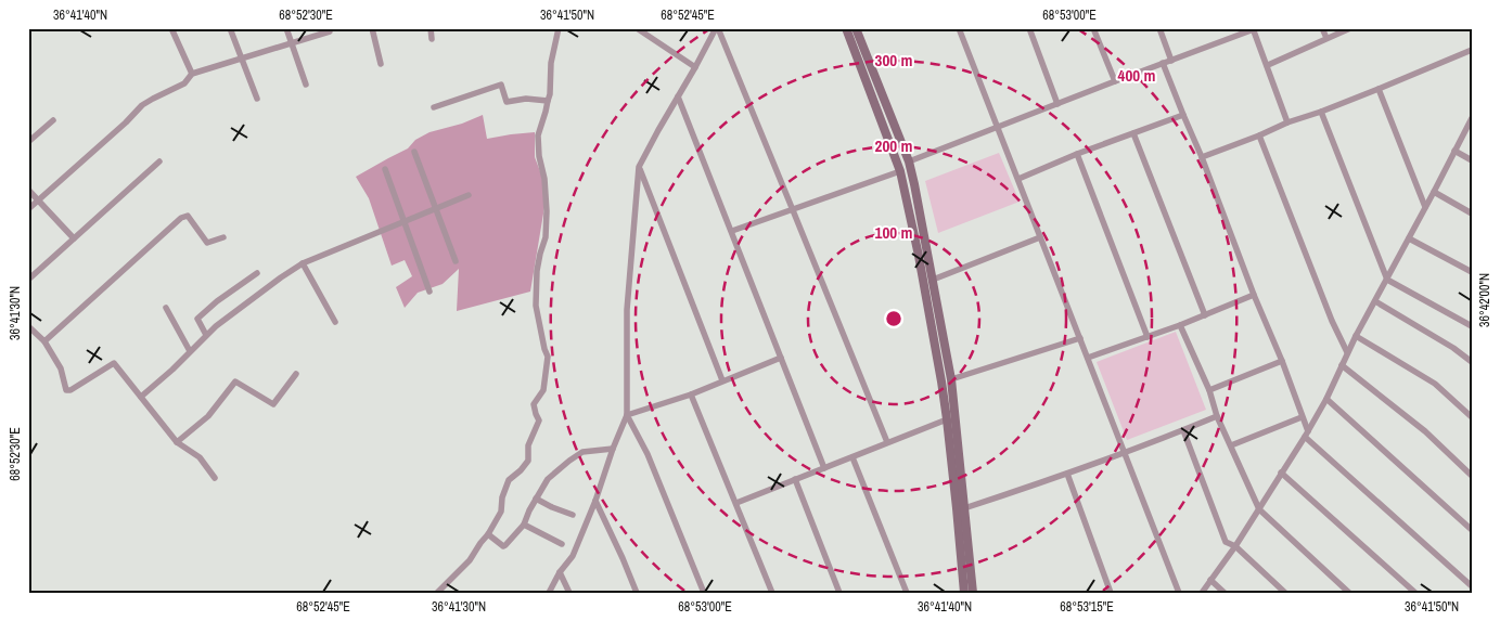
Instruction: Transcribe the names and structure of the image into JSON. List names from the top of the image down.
{
  "coordinates": [
    "36°41'40\"N",
    "68°52'30\"E",
    "36°41'50\"N",
    "68°52'45\"E",
    "68°53'00\"E",
    "36°42'00\"N",
    "36°41'30\"N",
    "68°53'15\"E"
  ],
  "rings": [
    "300 m",
    "400 m",
    "200 m",
    "100 m"
  ]
}
